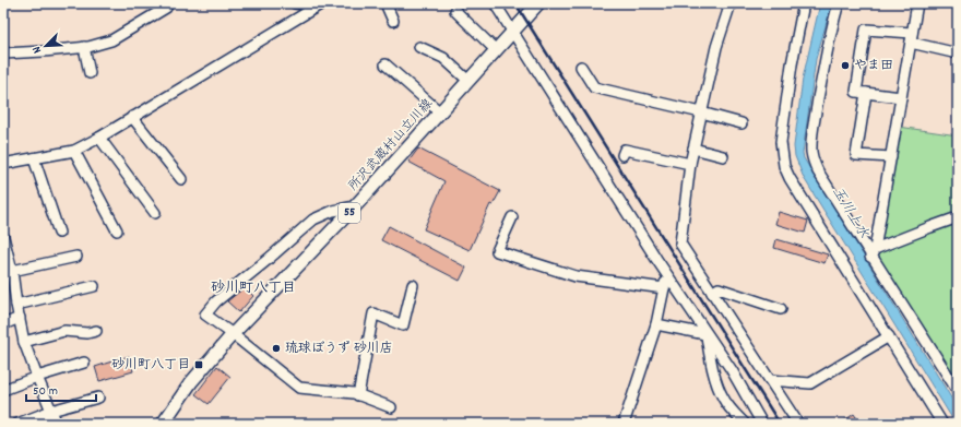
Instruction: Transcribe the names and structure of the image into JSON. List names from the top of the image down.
{
  "streets": {
    "main road": ["所沢武蔵村山立川線", "55"]
  },
  "districts": ["砂川町八丁目"],
  "water": ["玉川上水"],
  "places": {
    "other": ["やま田", "琉球ぼうず 砂川店"],
    "transit": ["砂川町八丁目"]
  },
  "scale_bar": "50 m",
  "north": "bottom left"
}
